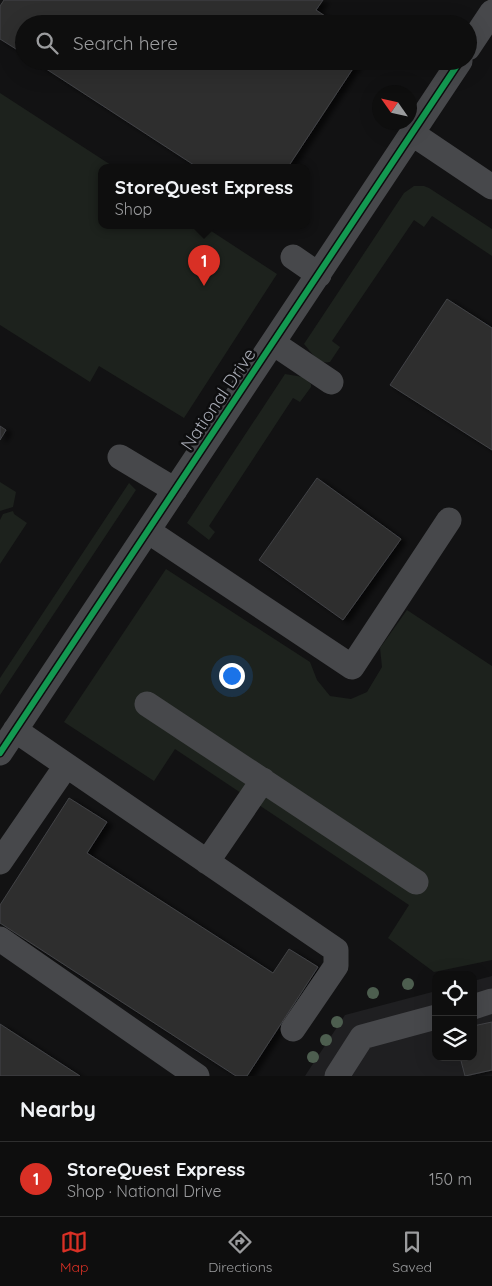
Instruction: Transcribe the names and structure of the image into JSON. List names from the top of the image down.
{
  "streets": {
    "street": ["National Drive"]
  },
  "north": "top left",
  "page": {
    "search": "Search here",
    "popup": ["StoreQuest Express", "Shop"],
    "pins": "1",
    "heading": "Nearby",
    "list": [
      {
        "mark": "1",
        "name": "StoreQuest Express",
        "note": "Shop · National Drive",
        "value": "150 m"
      }
    ],
    "nav": ["Map", "Directions", "Saved"]
  }
}
